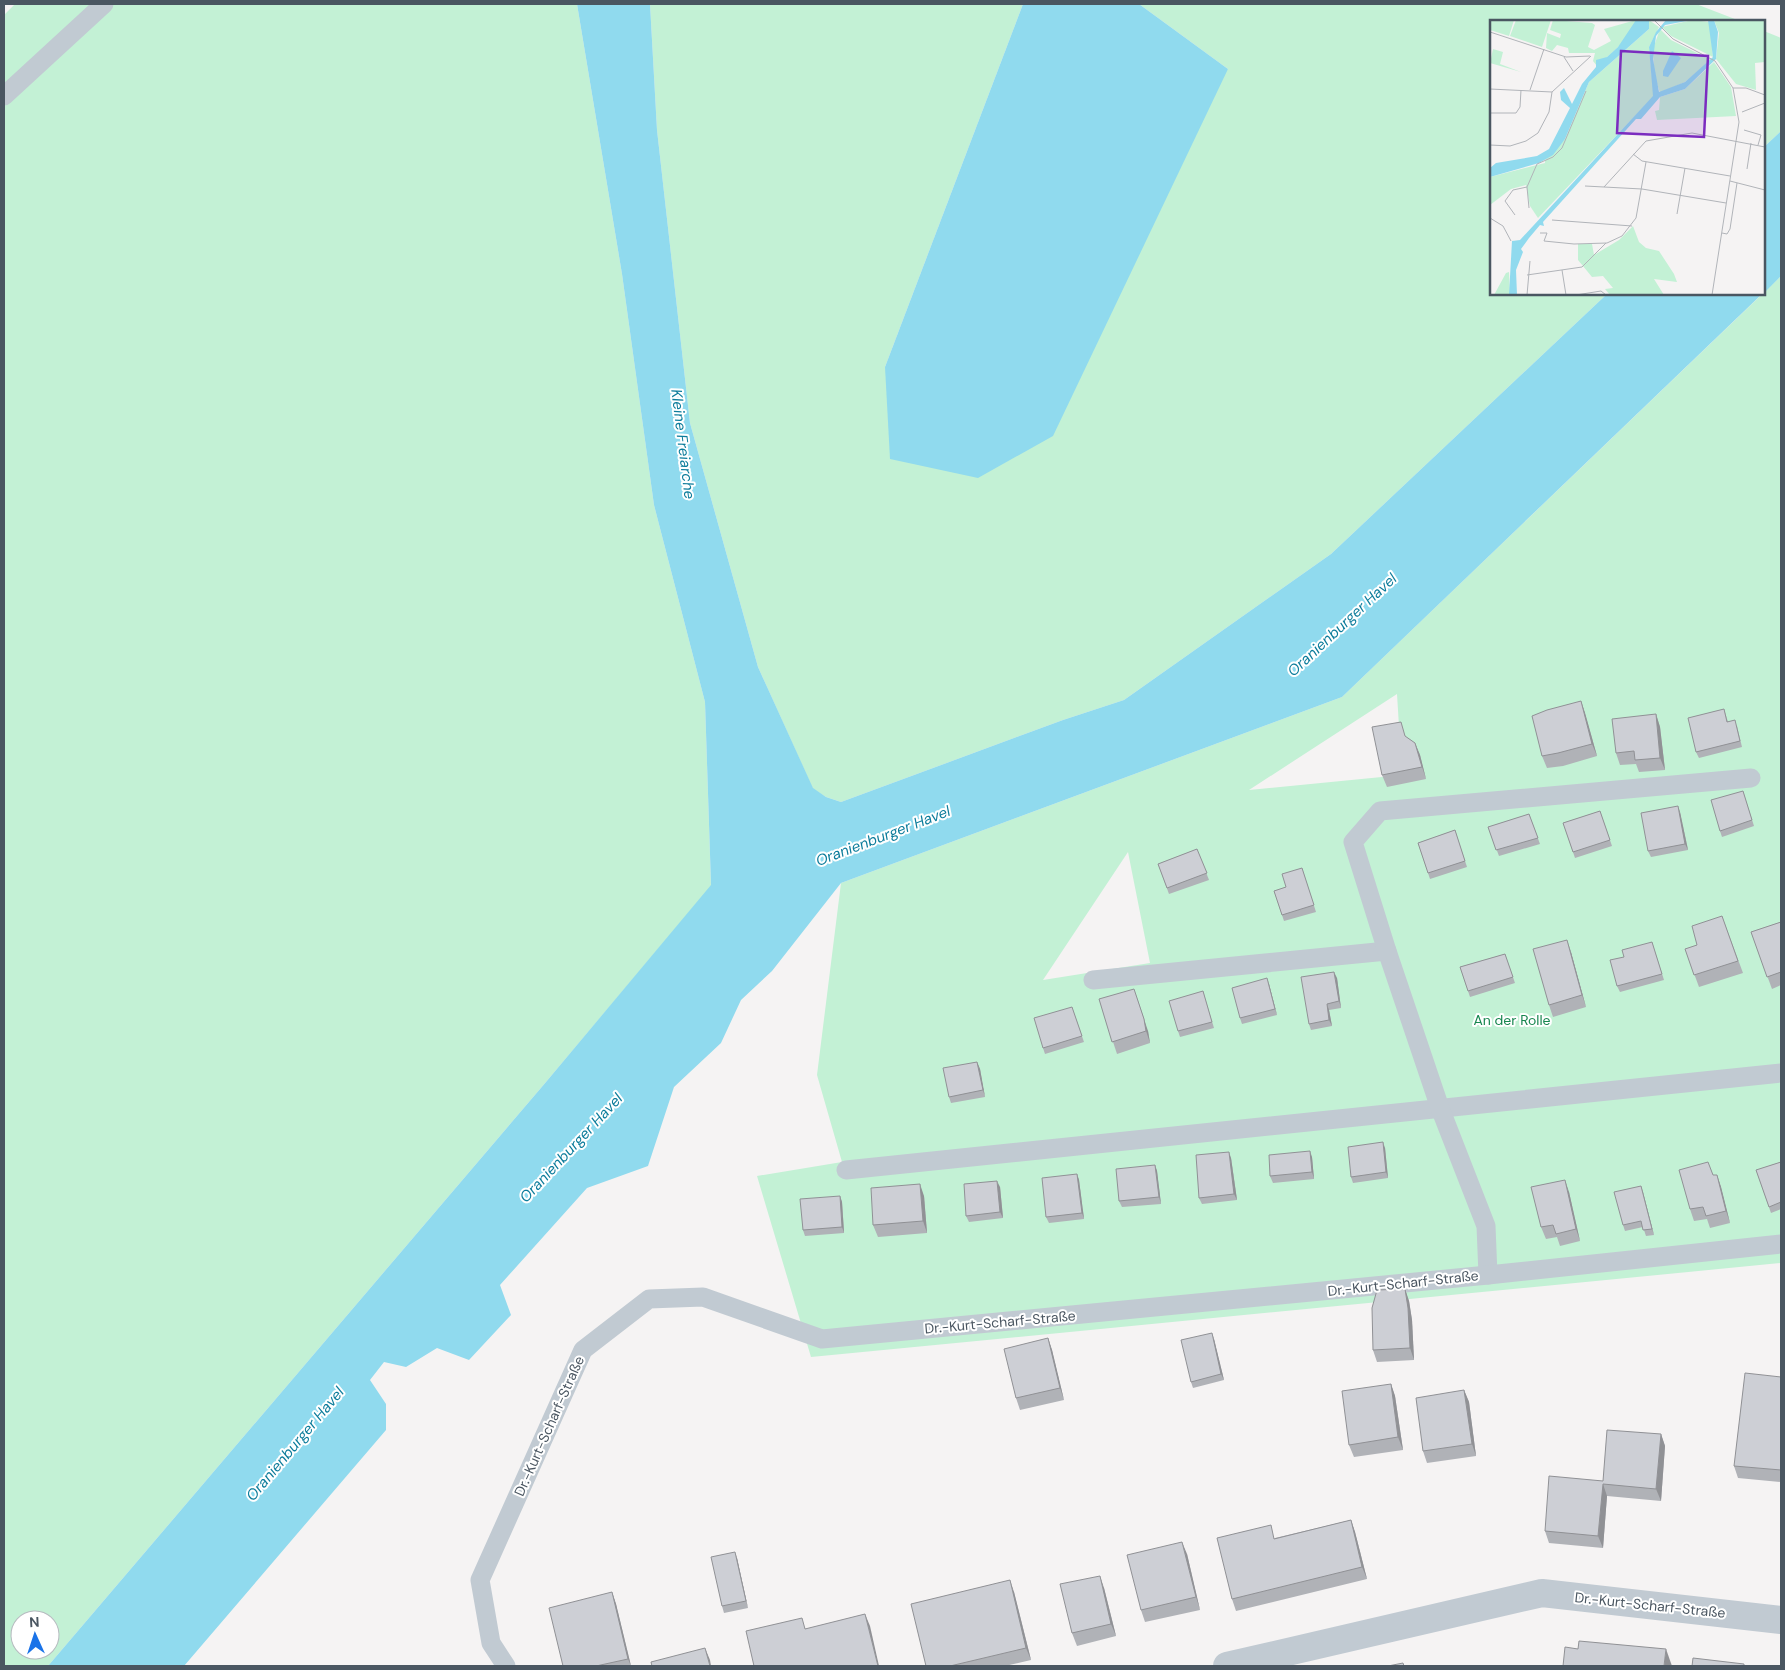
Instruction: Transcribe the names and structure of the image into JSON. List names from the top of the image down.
{
  "streets": {
    "street": ["Dr.-Kurt-Scharf-Straße"]
  },
  "water": ["Kleine Freiarche", "Oranienburger Havel"],
  "parks": ["An der Rolle"],
  "north": "top"
}
